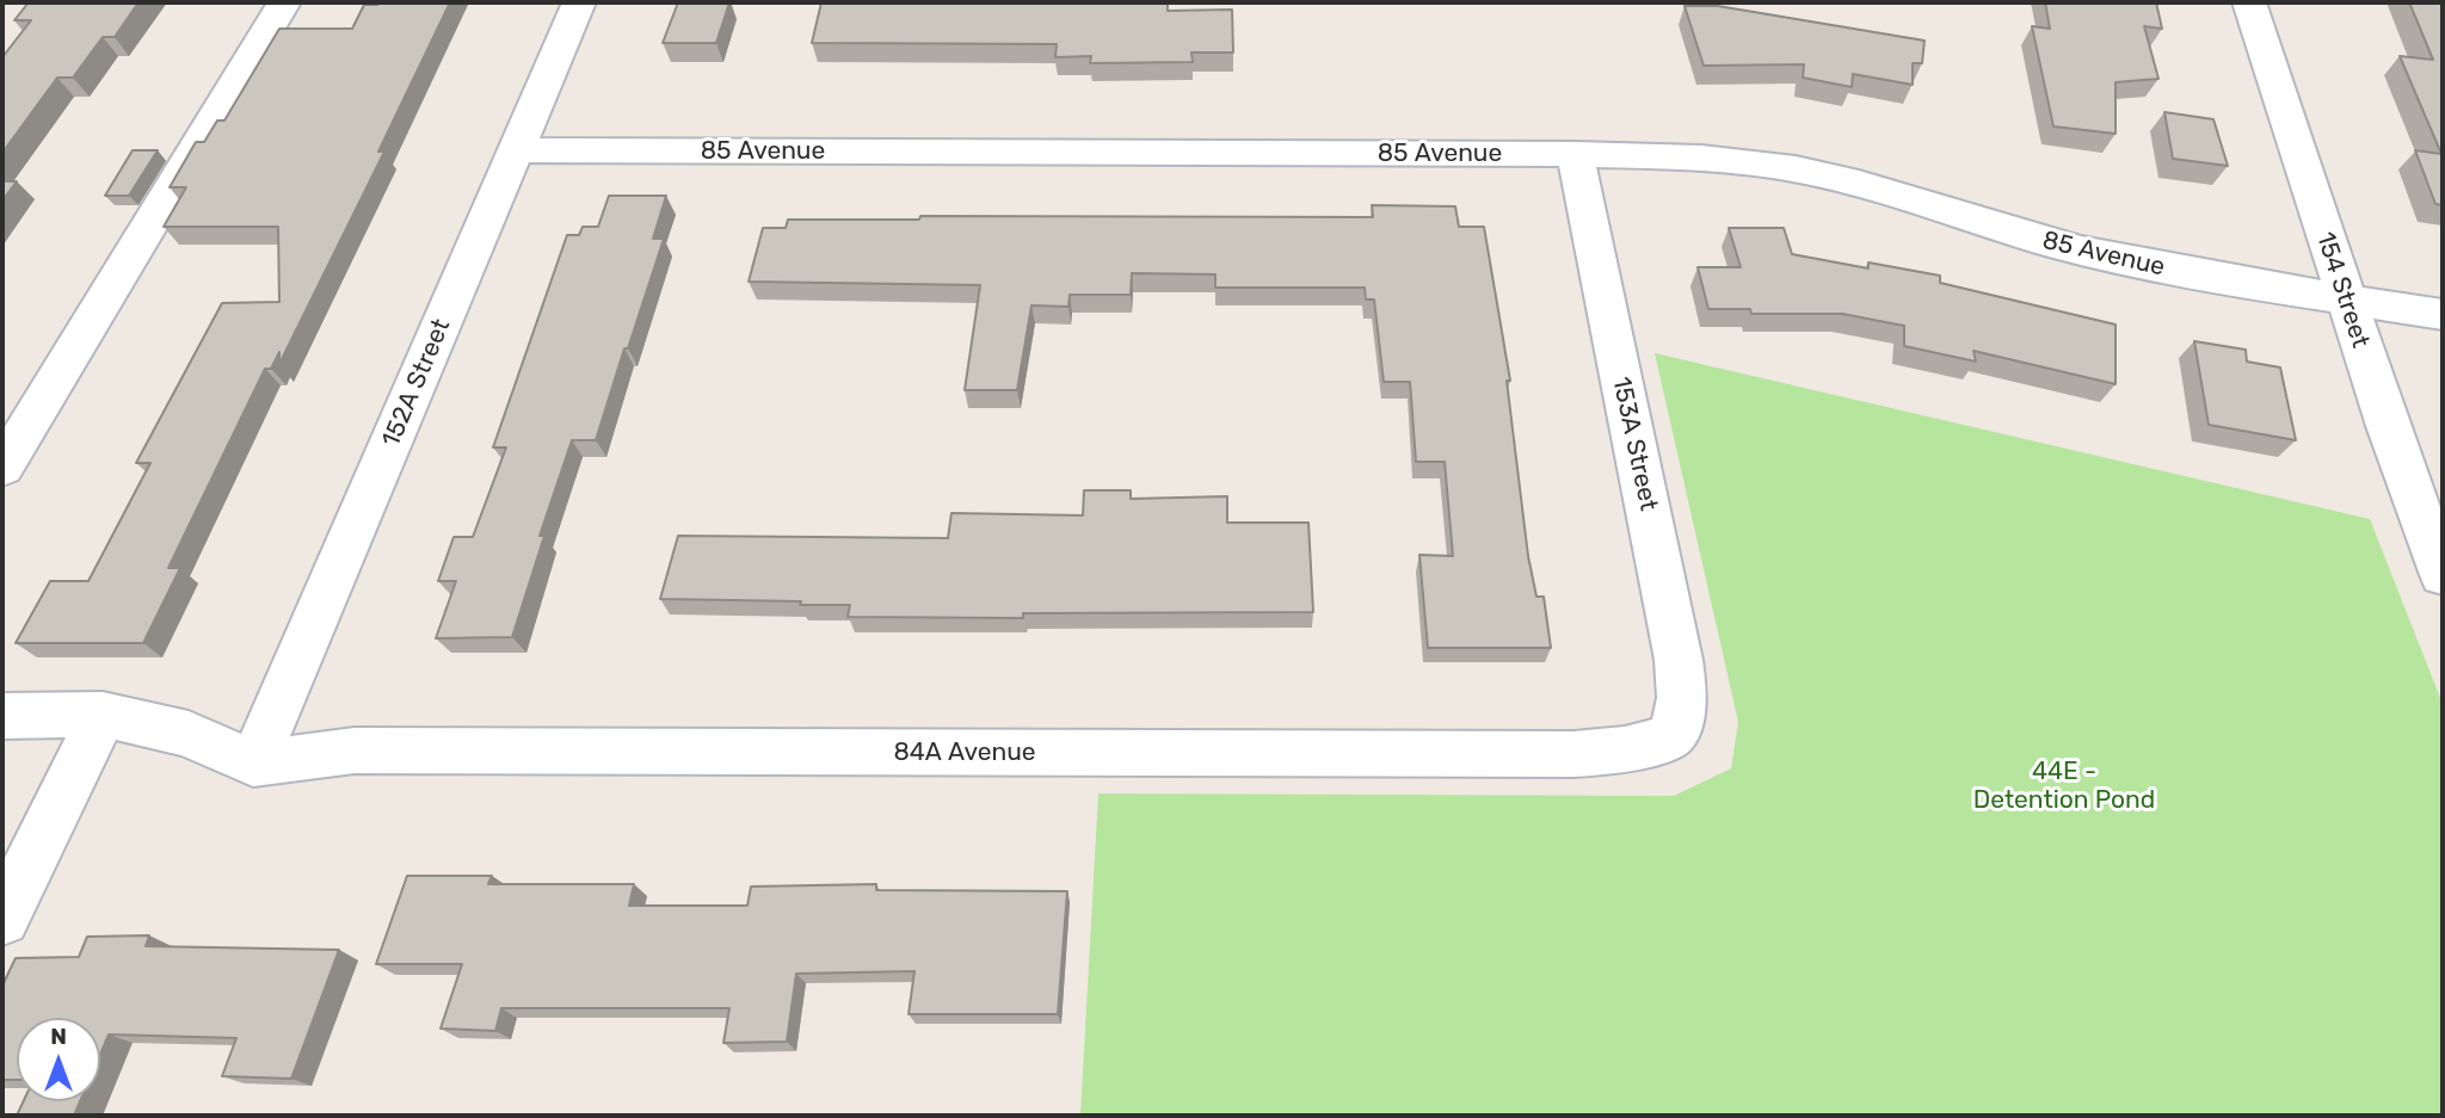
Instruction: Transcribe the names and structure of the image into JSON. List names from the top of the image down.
{
  "streets": {
    "street": [
      "85 Avenue",
      "154 Street",
      "152A Street",
      "153A Street",
      "84A Avenue"
    ]
  },
  "crossings": [
    ["85 Avenue", "154 Street"],
    ["85 Avenue", "152A Street"],
    ["85 Avenue", "153A Street"],
    ["152A Street", "84A Avenue"],
    ["153A Street", "84A Avenue"]
  ],
  "parks": ["44E - Detention Pond"],
  "north": "top"
}
